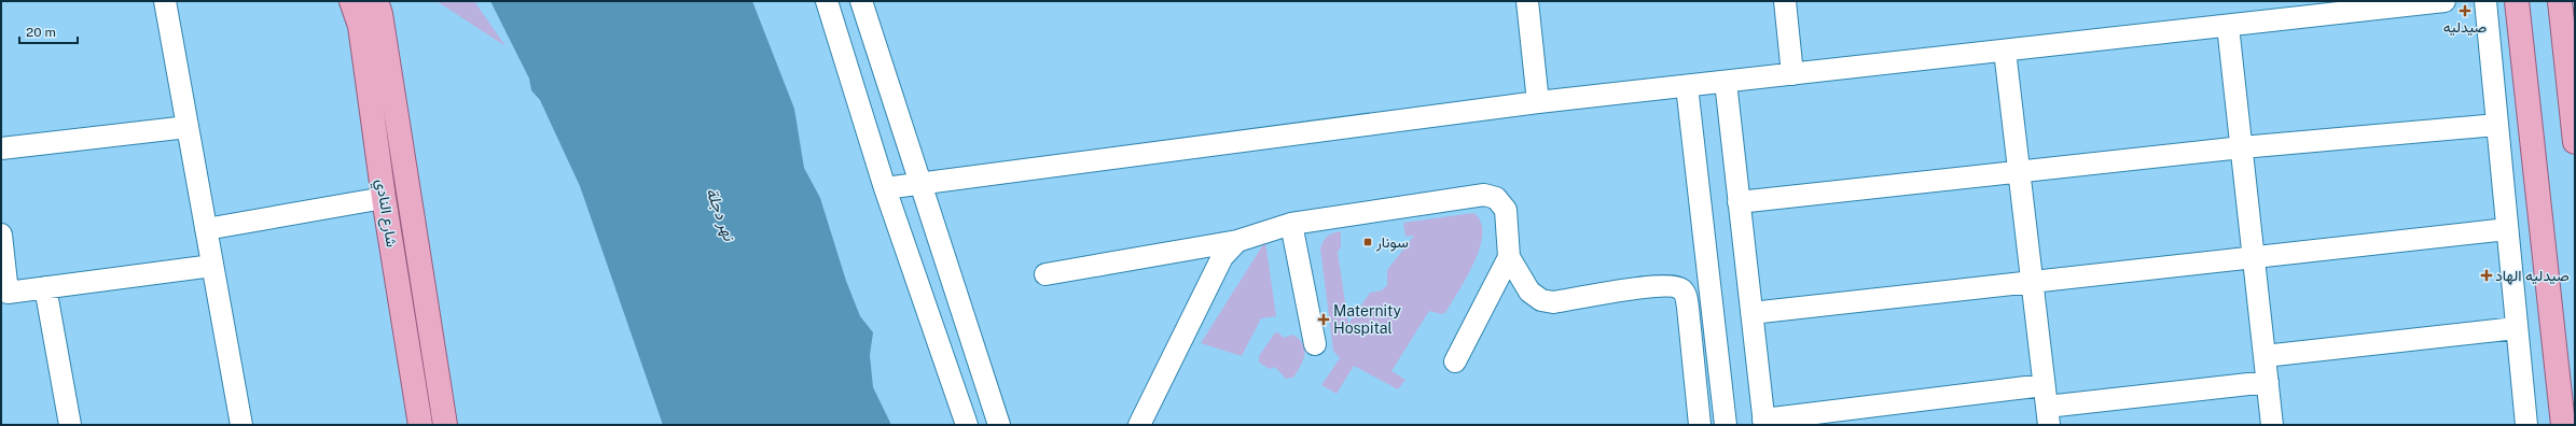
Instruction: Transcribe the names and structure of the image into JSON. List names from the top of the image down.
{
  "streets": {
    "main road": ["شارع النادي"]
  },
  "water": ["نهر دجلة"],
  "places": {
    "health": ["صيدليه", "صيدليه الهاد", "Maternity Hospital"],
    "transit": ["سونار"]
  },
  "scale_bar": "20 m"
}
